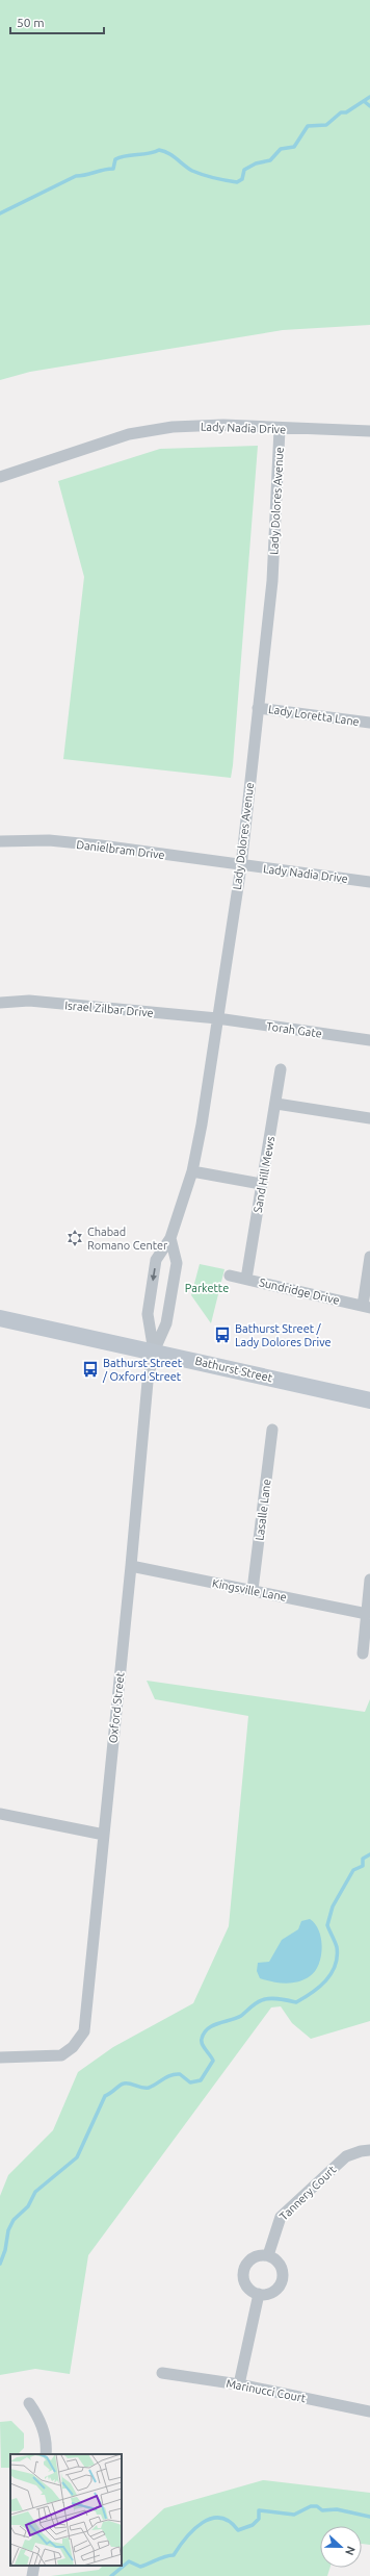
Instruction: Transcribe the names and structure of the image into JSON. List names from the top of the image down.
{
  "streets": {
    "main road": ["Bathurst Street"],
    "street": [
      "Lady Nadia Drive",
      "Lady Dolores Avenue",
      "Lady Loretta Lane",
      "Danielbram Drive",
      "Israel Zilbar Drive",
      "Torah Gate",
      "Sand Hill Mews",
      "Sundridge Drive",
      "Lasalle Lane",
      "Kingsville Lane",
      "Oxford Street",
      "Tannery Court",
      "Marinucci Court"
    ]
  },
  "crossings": [
    ["Lady Nadia Drive", "Lady Dolores Avenue"],
    ["Lady Nadia Drive", "Danielbram Drive"],
    ["Lady Dolores Avenue", "Lady Loretta Lane"],
    ["Lady Dolores Avenue", "Danielbram Drive"],
    ["Lady Dolores Avenue", "Israel Zilbar Drive"],
    ["Lady Dolores Avenue", "Torah Gate"],
    ["Lady Dolores Avenue", "Bathurst Street"],
    ["Lady Dolores Avenue", "Oxford Street"],
    ["Israel Zilbar Drive", "Torah Gate"],
    ["Sand Hill Mews", "Sundridge Drive"],
    ["Bathurst Street", "Oxford Street"],
    ["Lasalle Lane", "Kingsville Lane"],
    ["Kingsville Lane", "Oxford Street"]
  ],
  "parks": ["Parkette"],
  "places": {
    "synagogue": ["Chabad Romano Center"],
    "bus stop": ["Bathurst Street / Lady Dolores Drive", "Bathurst Street / Oxford Street"]
  },
  "scale_bar": "50 m",
  "north": "right"
}
